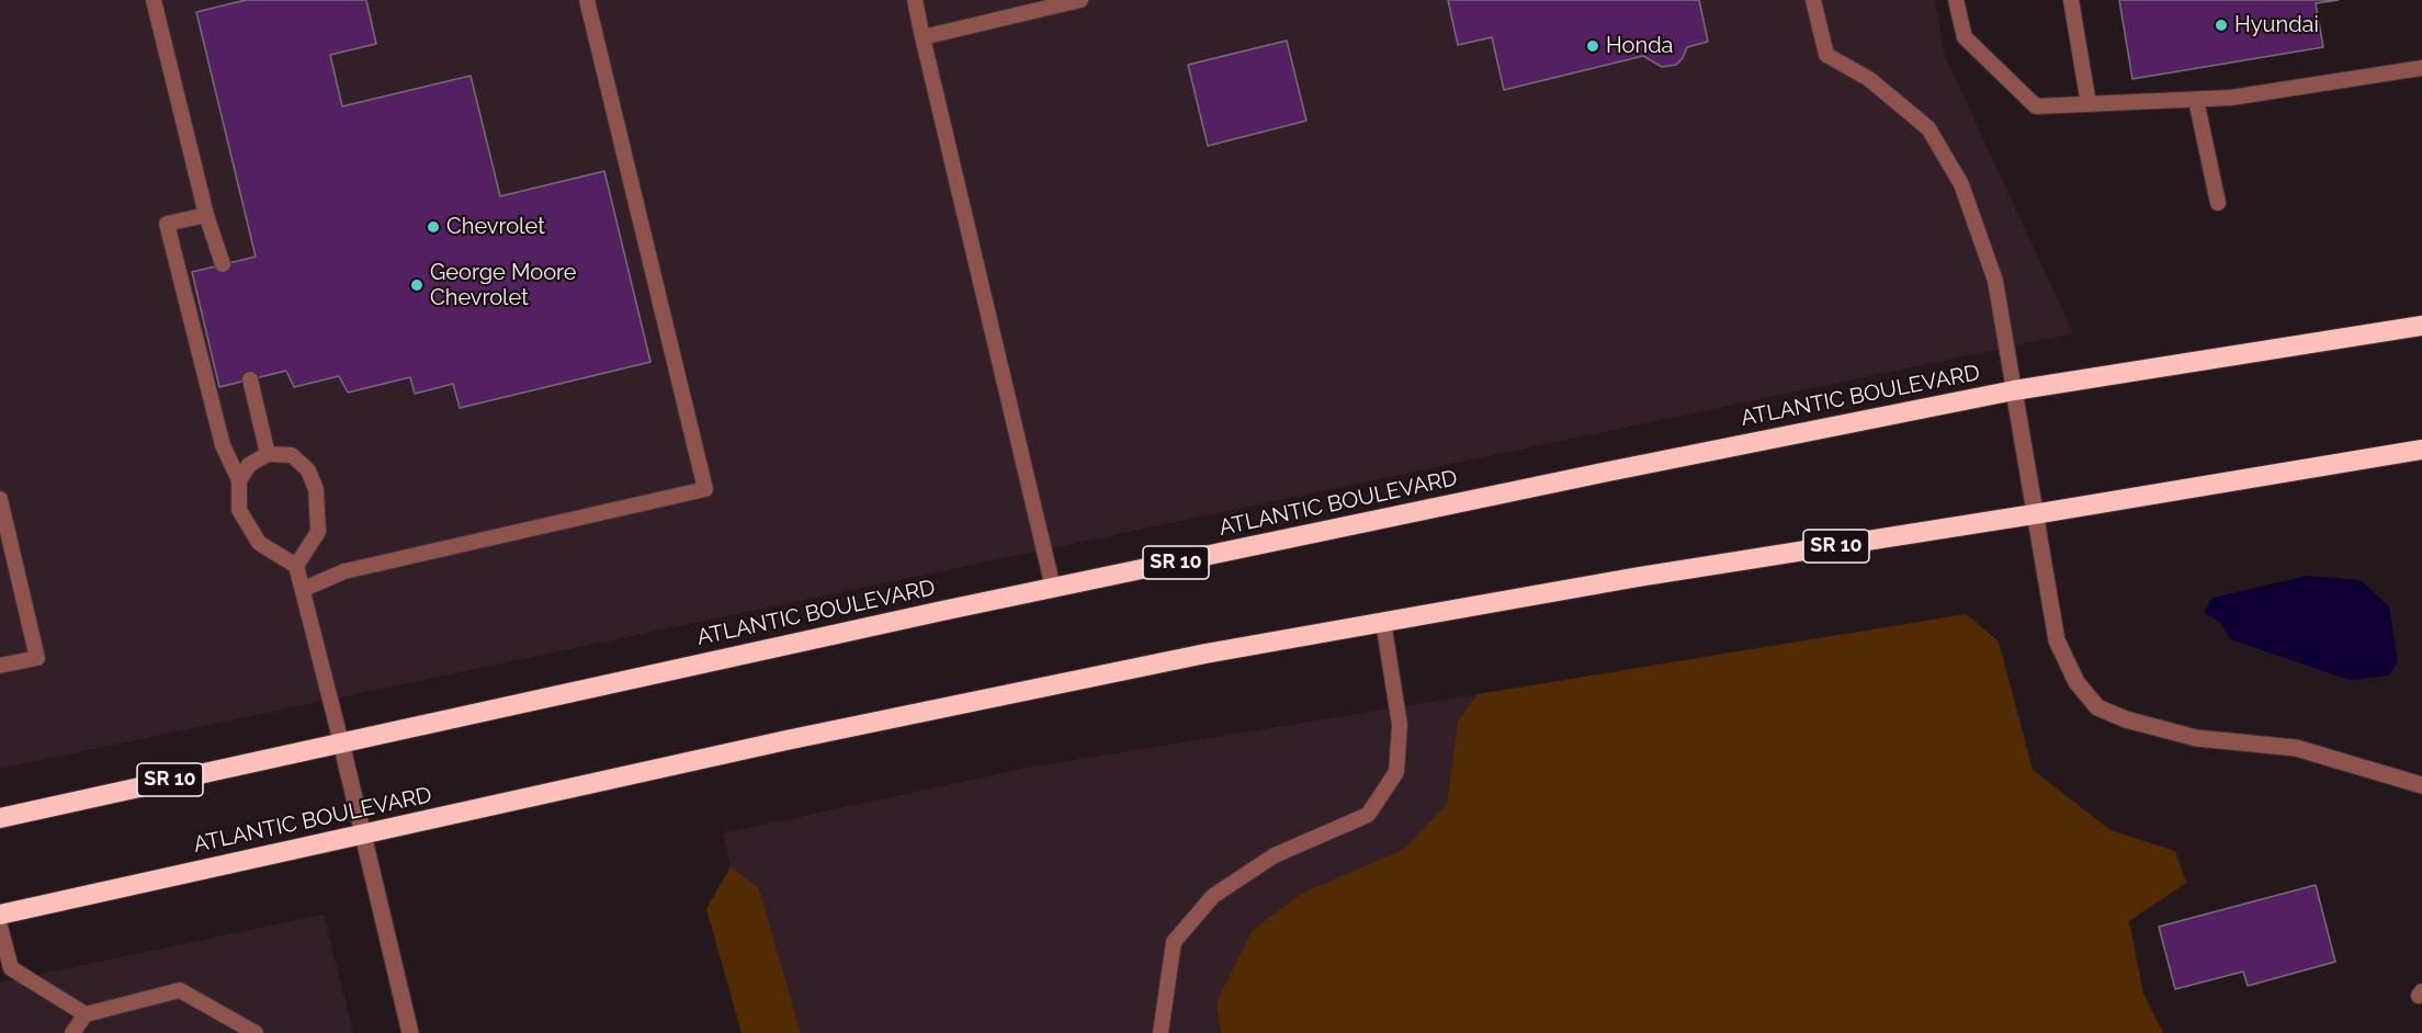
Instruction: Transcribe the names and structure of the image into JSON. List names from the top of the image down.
{
  "streets": {
    "highway": ["ATLANTIC BOULEVARD", "SR 10"]
  },
  "places": [
    "Hyundai",
    "Honda",
    "Chevrolet",
    "George Moore Chevrolet"
  ]
}
